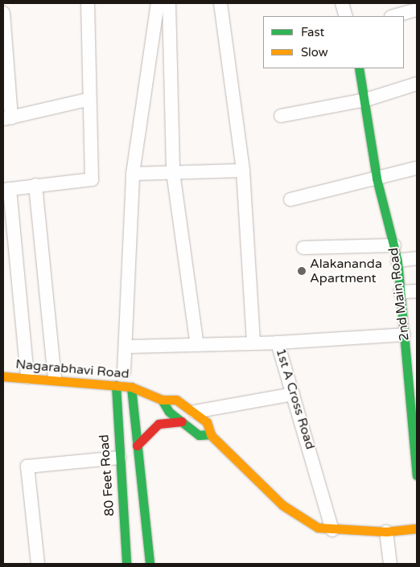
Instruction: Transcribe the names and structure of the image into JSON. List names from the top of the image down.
{
  "streets": {
    "main road": ["2nd Main Road", "Nagarabhavi Road", "80 Feet Road"],
    "street": ["1st A Cross Road"]
  },
  "crossings": [
    ["2nd Main Road", "1st A Cross Road"],
    ["Nagarabhavi Road", "1st A Cross Road"],
    ["Nagarabhavi Road", "80 Feet Road"]
  ],
  "places": ["Alakananda Apartment"],
  "legend": ["Fast", "Slow"]
}
